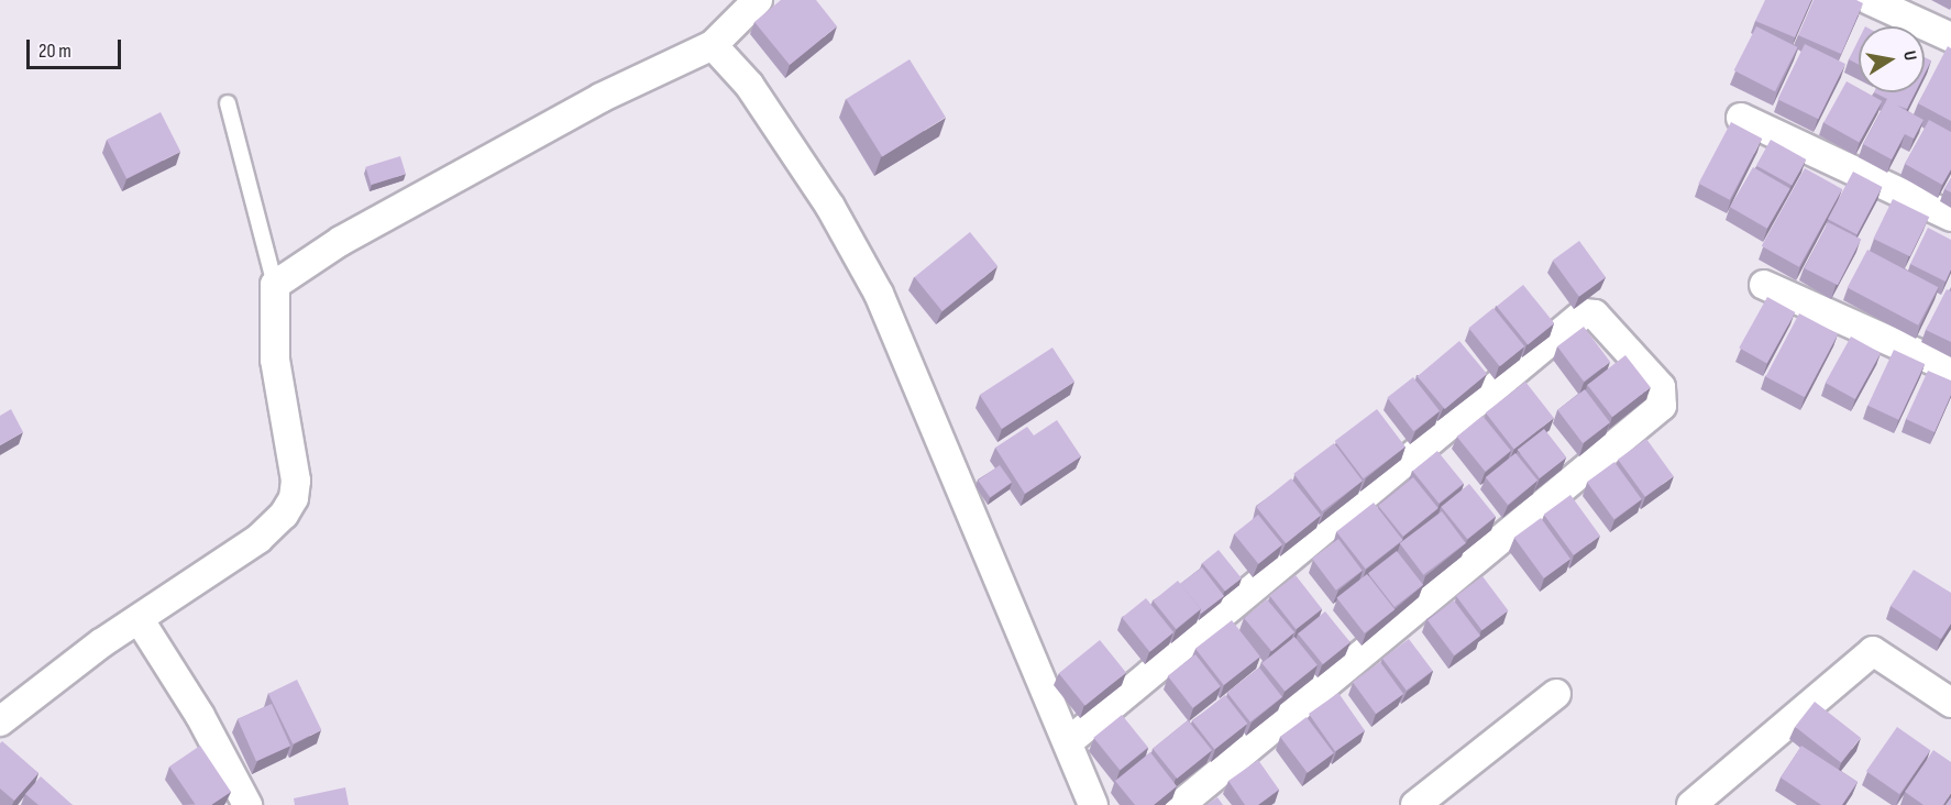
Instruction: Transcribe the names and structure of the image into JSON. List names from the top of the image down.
{
  "scale_bar": "20 m",
  "north": "right"
}
